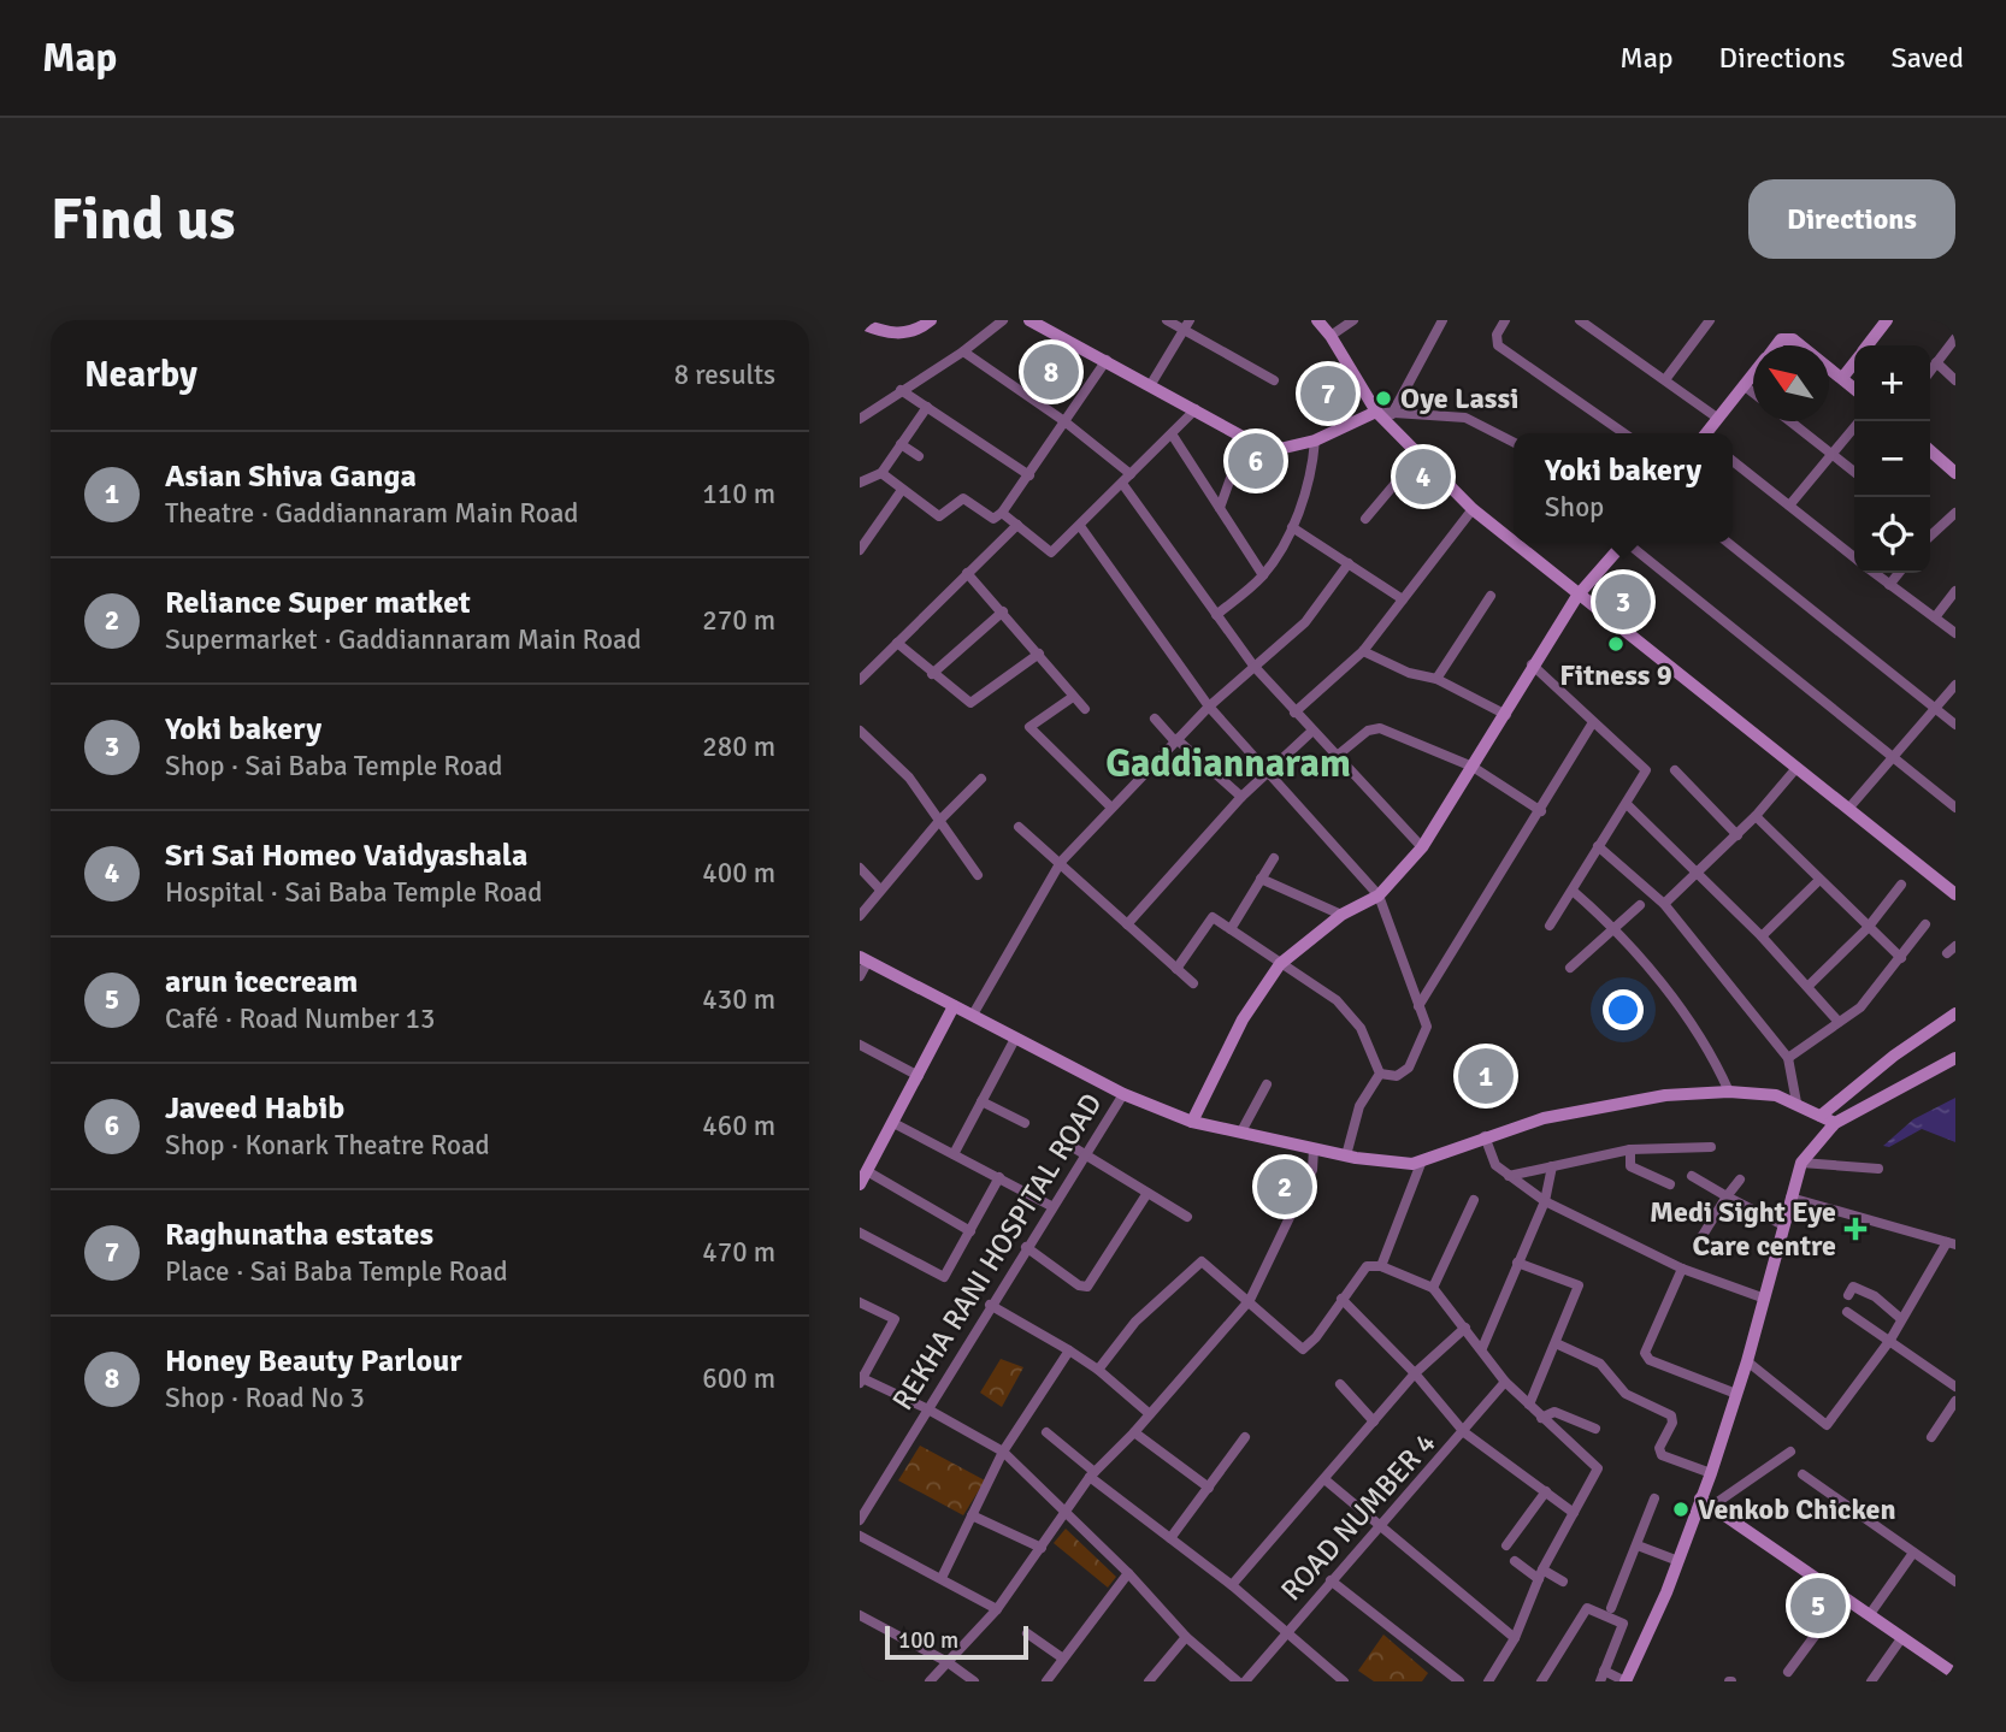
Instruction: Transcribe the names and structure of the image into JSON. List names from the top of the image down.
{
  "streets": {
    "street": ["REKHA RANI HOSPITAL ROAD", "ROAD NUMBER 4"]
  },
  "districts": ["Gaddiannaram"],
  "places": {
    "other": ["Oye Lassi", "Fitness 9", "Venkob Chicken"],
    "health": ["Medi Sight Eye Care centre"]
  },
  "scale_bar": "100 m",
  "north": "top left",
  "page": {
    "header": "Map",
    "nav": ["Map", "Directions", "Saved"],
    "buttons": "Directions",
    "title": "Find us",
    "heading": ["Nearby", "8 results"],
    "pins": [
      "8",
      "7",
      "6",
      "4",
      "3",
      "1",
      "2",
      "5"
    ],
    "map_buttons": ["+", "−"],
    "list": [
      {
        "mark": "1",
        "name": "Asian Shiva Ganga",
        "note": "Theatre · Gaddiannaram Main Road",
        "value": "110 m"
      },
      {
        "mark": "2",
        "name": "Reliance Super matket",
        "note": "Supermarket · Gaddiannaram Main Road",
        "value": "270 m"
      },
      {
        "mark": "3",
        "name": "Yoki bakery",
        "note": "Shop · Sai Baba Temple Road",
        "value": "280 m"
      },
      {
        "mark": "4",
        "name": "Sri Sai Homeo Vaidyashala",
        "note": "Hospital · Sai Baba Temple Road",
        "value": "400 m"
      },
      {
        "mark": "5",
        "name": "arun icecream",
        "note": "Café · Road Number 13",
        "value": "430 m"
      },
      {
        "mark": "6",
        "name": "Javeed Habib",
        "note": "Shop · Konark Theatre Road",
        "value": "460 m"
      },
      {
        "mark": "7",
        "name": "Raghunatha estates",
        "note": "Place · Sai Baba Temple Road",
        "value": "470 m"
      },
      {
        "mark": "8",
        "name": "Honey Beauty Parlour",
        "note": "Shop · Road No 3",
        "value": "600 m"
      }
    ],
    "popup": ["Yoki bakery", "Shop"],
    "scale": "100 m"
  }
}
